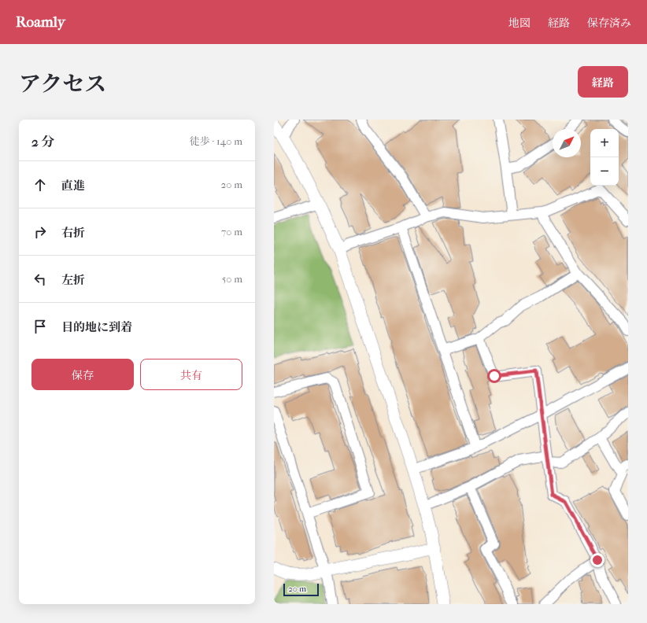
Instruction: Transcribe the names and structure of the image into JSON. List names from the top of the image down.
{
  "scale_bar": "20 m",
  "north": "top right",
  "page": {
    "header": "Roamly",
    "nav": ["地図", "経路", "保存済み"],
    "title": "アクセス",
    "buttons": [
      "経路",
      ["保存", "共有"]
    ],
    "heading": ["2 分", "徒歩 · 140 m"],
    "map_buttons": ["+", "−"],
    "list": [
      ["直進", "20 m"],
      ["右折", "70 m"],
      ["左折", "50 m"],
      "目的地に到着"
    ],
    "scale": "20 m"
  }
}
